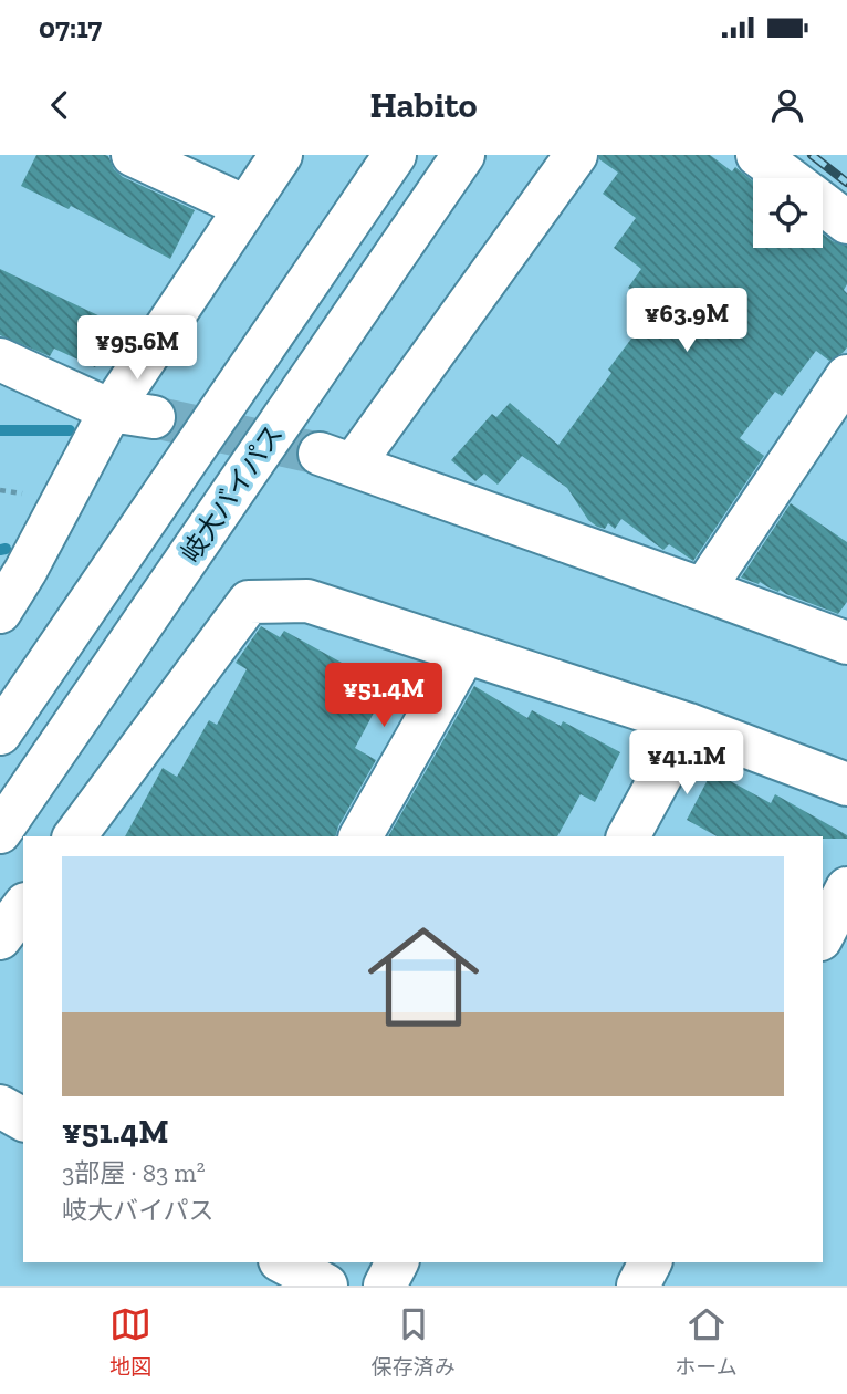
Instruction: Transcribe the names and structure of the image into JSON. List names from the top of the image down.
{
  "streets": {
    "main road": ["岐大バイパス"]
  },
  "page": {
    "status": "07:17",
    "header": "Habito",
    "price": [
      "¥63.9M",
      "¥95.6M",
      "¥51.4M",
      "¥41.1M"
    ],
    "list": [
      {
        "name": "¥51.4M",
        "note": "3部屋 · 83 m² · 岐大バイパス"
      }
    ],
    "tabs": ["地図", "保存済み", "ホーム"]
  }
}
